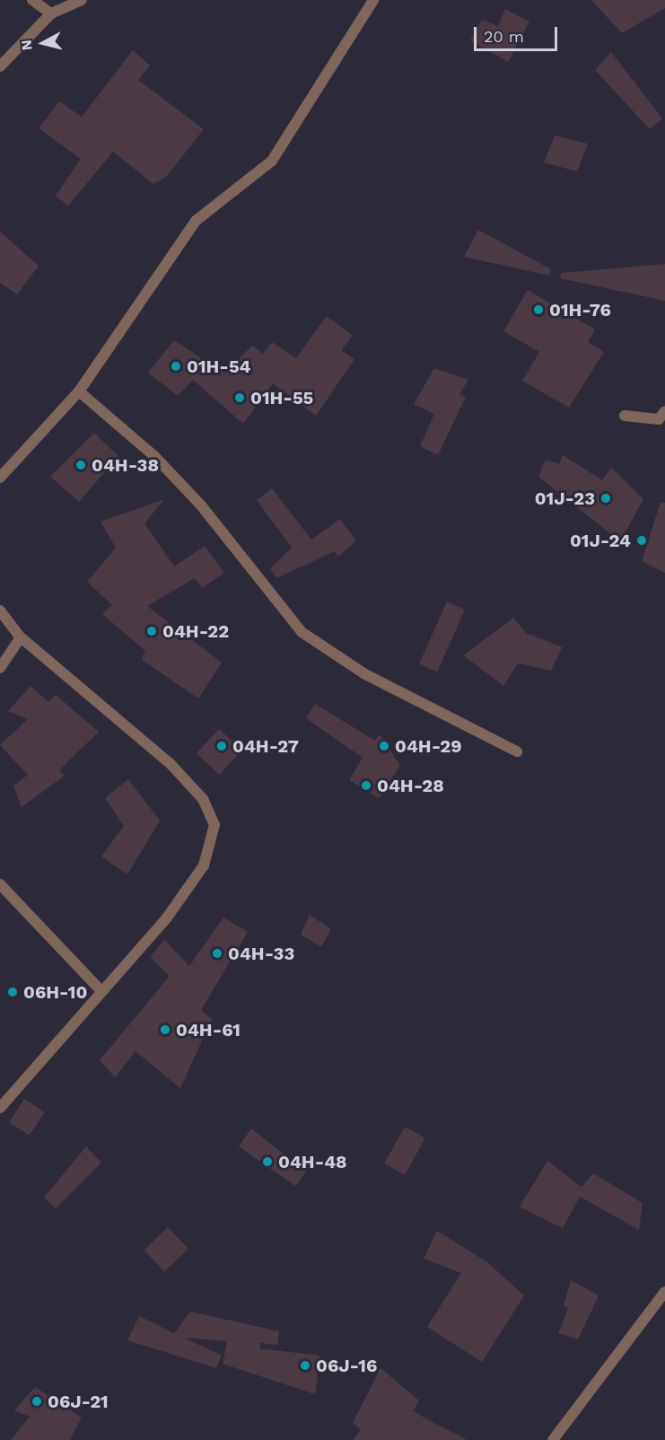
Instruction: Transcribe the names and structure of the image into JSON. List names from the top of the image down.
{
  "places": [
    "01H-76",
    "01H-54",
    "01H-55",
    "04H-38",
    "01J-23",
    "01J-24",
    "04H-22",
    "04H-27",
    "04H-29",
    "04H-28",
    "04H-33",
    "06H-10",
    "04H-61",
    "04H-48",
    "06J-16",
    "06J-21"
  ],
  "scale_bar": "20 m",
  "north": "left"
}
